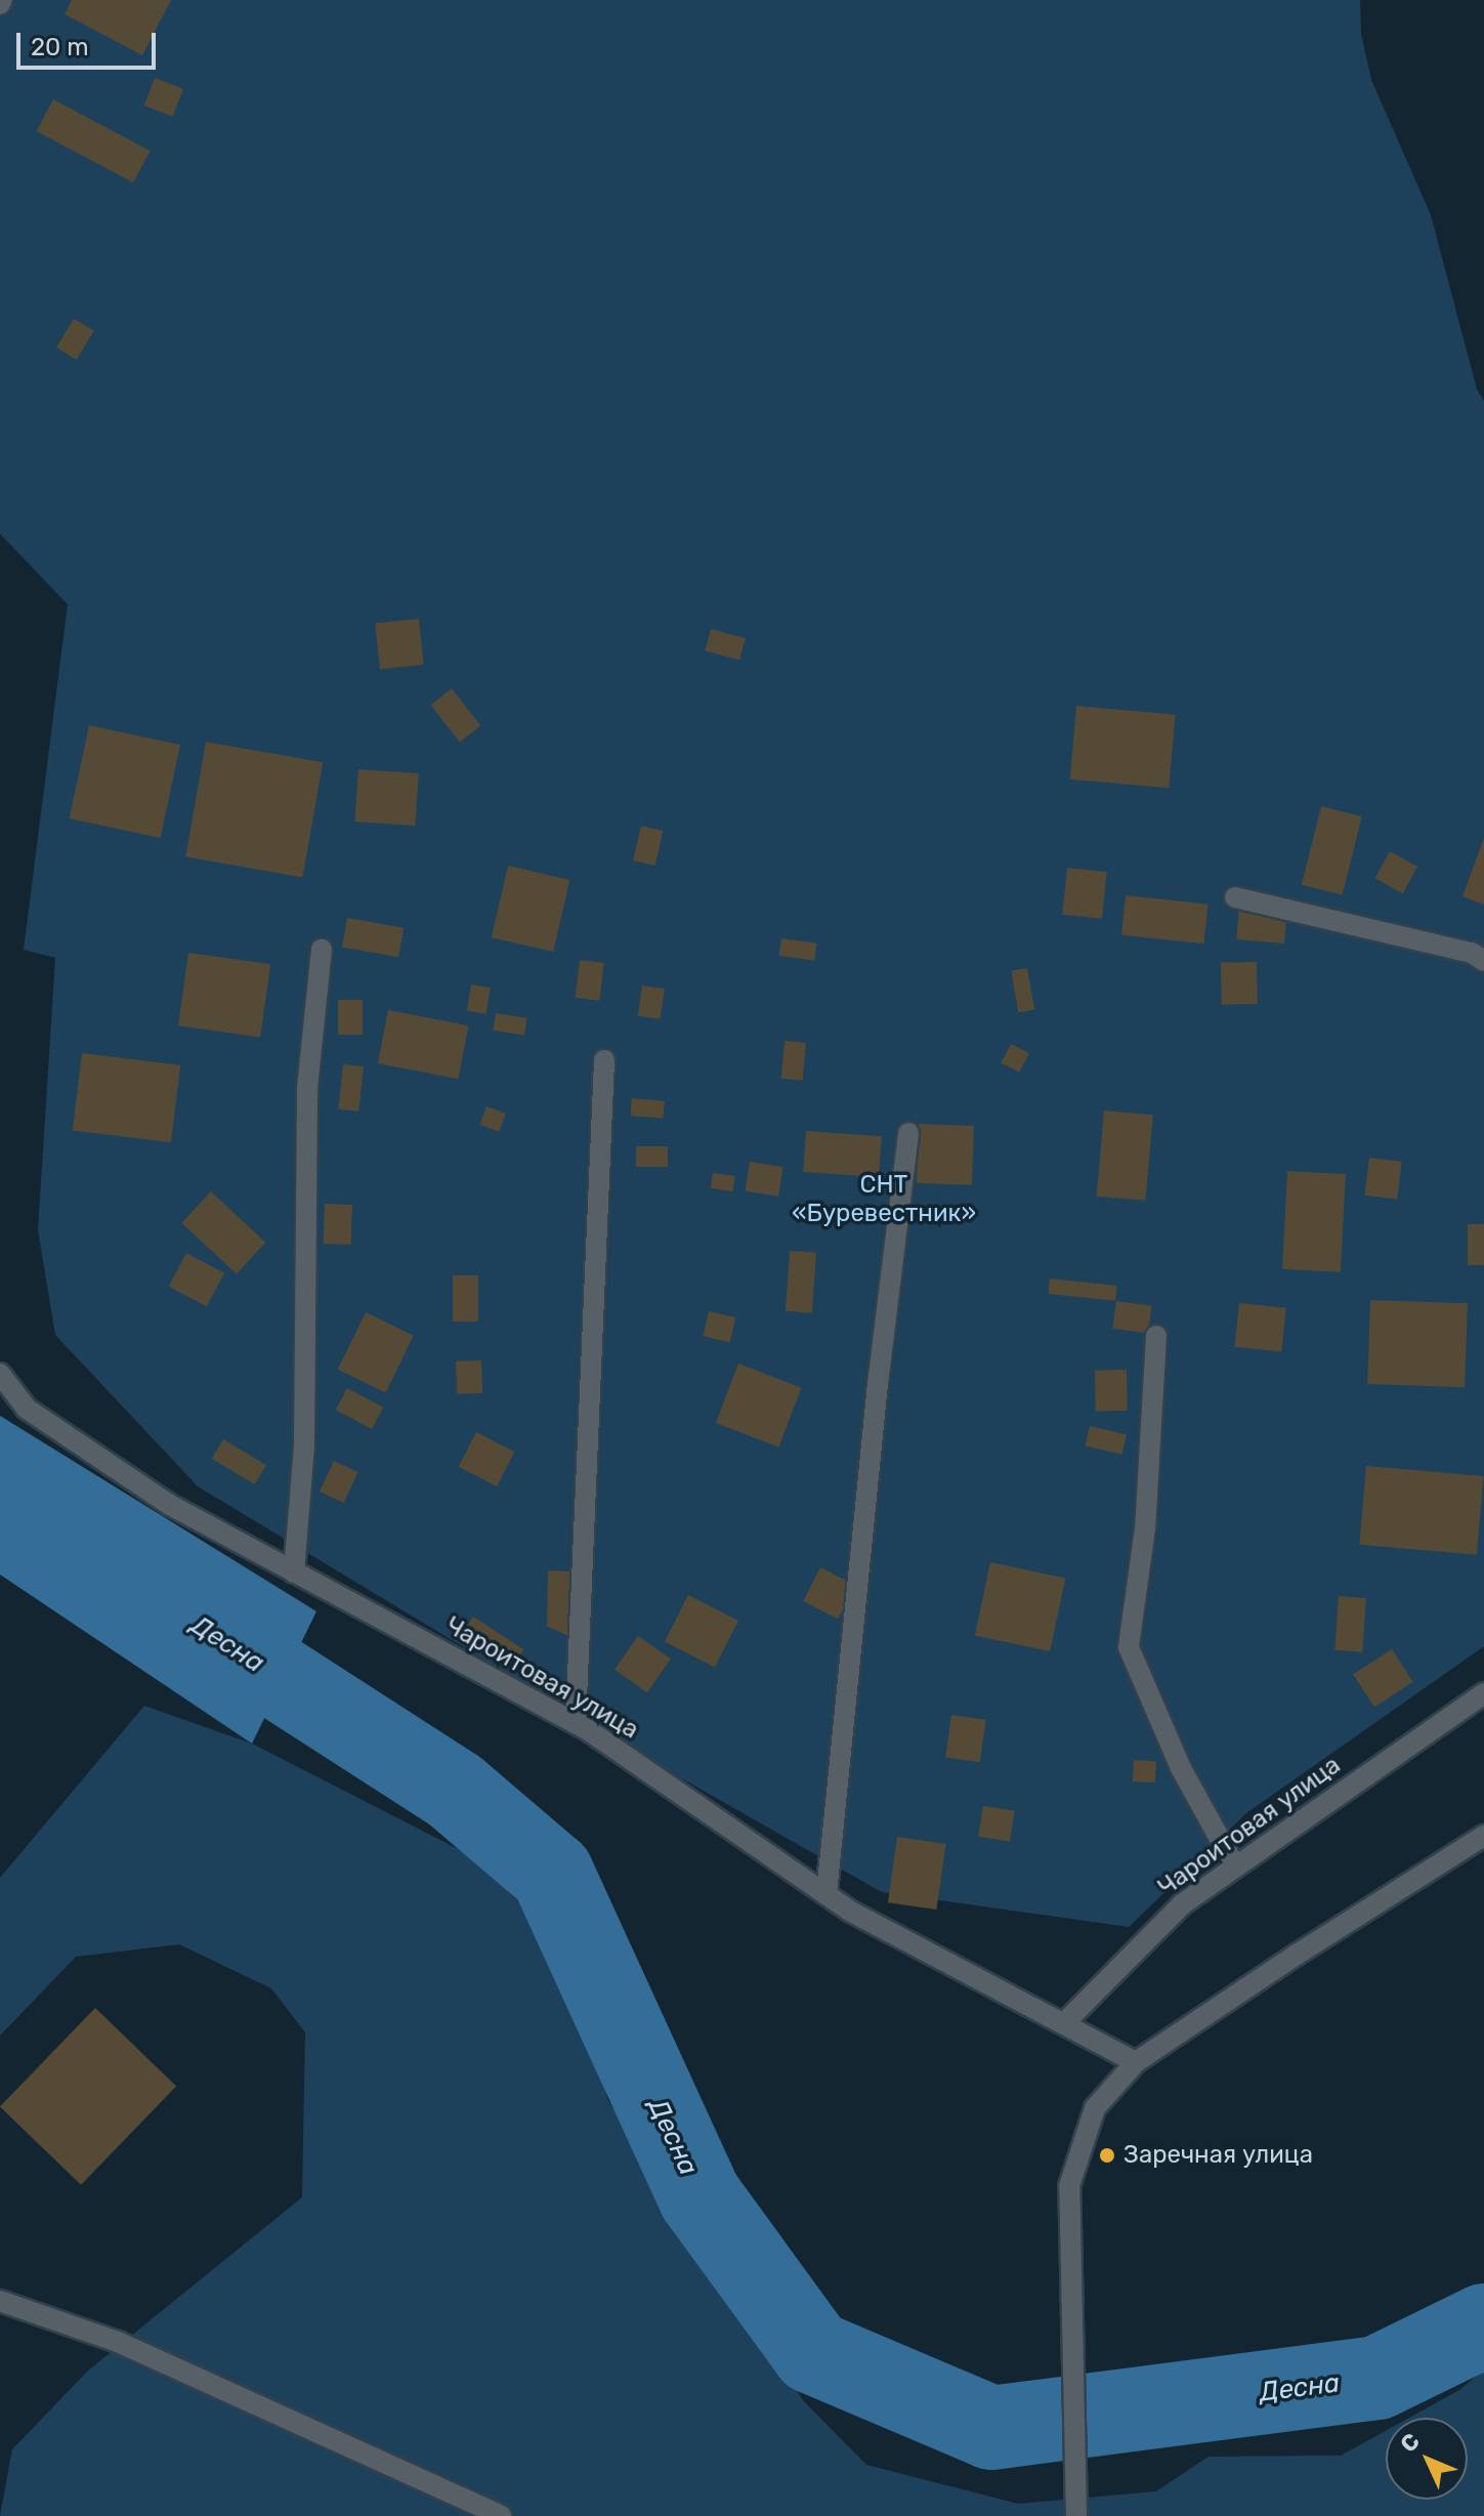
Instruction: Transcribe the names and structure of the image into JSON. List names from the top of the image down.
{
  "streets": {
    "street": ["Чароитовая улица"]
  },
  "water": ["Десна"],
  "parks": ["СНТ «Буревестник»"],
  "places": ["Заречная улица"],
  "scale_bar": "20 m",
  "north": "top left"
}
